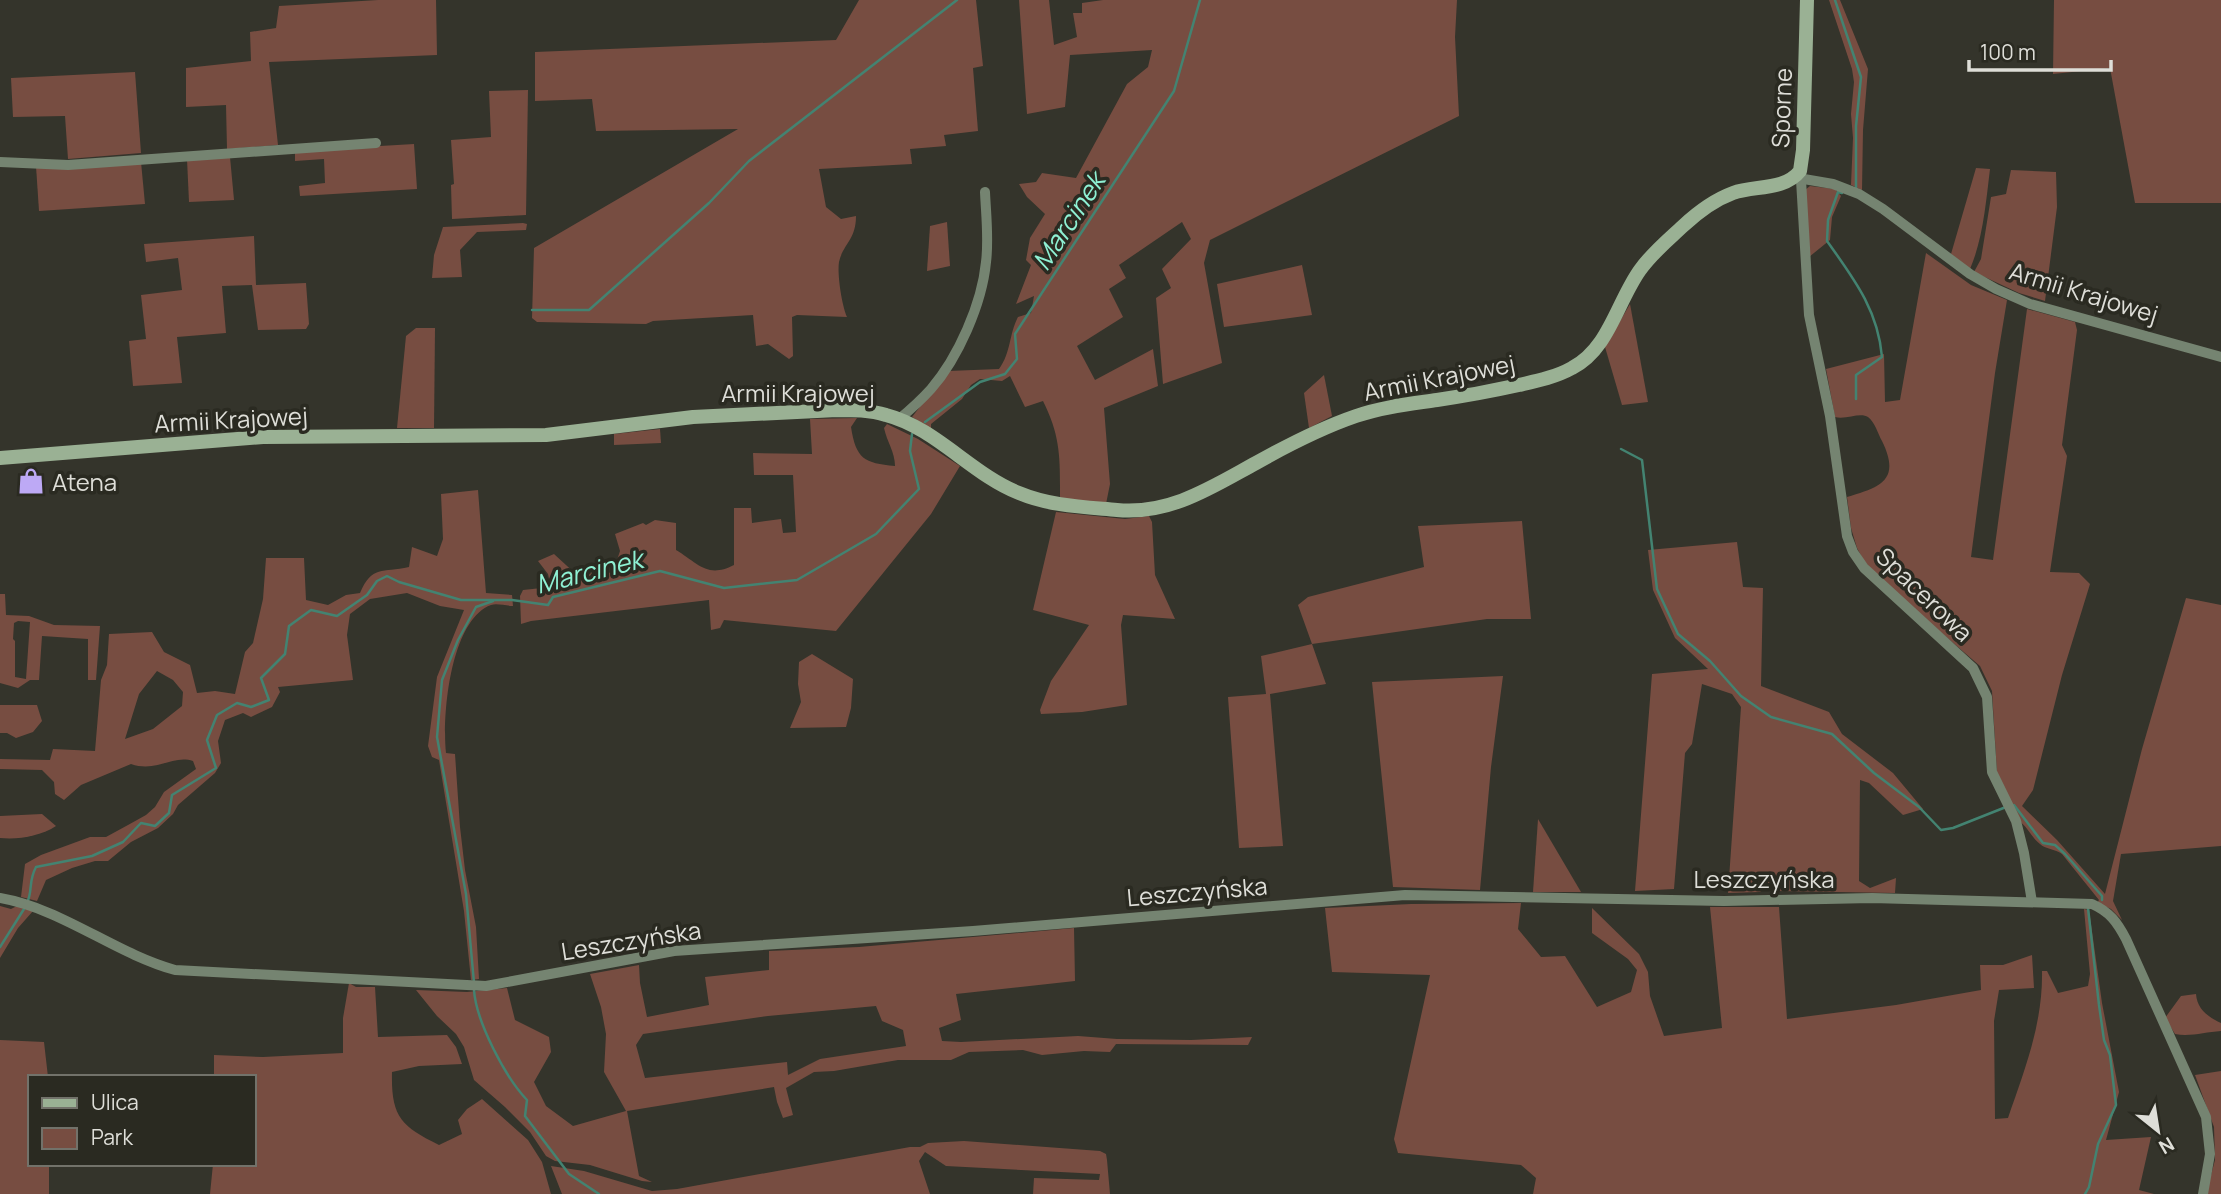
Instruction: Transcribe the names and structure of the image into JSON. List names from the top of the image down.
{
  "streets": {
    "street": [
      "Sporne",
      "Armii Krajowej",
      "Spacerowa",
      "Leszczyńska"
    ]
  },
  "crossings": [
    ["Sporne", "Armii Krajowej"],
    ["Sporne", "Spacerowa"],
    ["Armii Krajowej", "Spacerowa"],
    ["Spacerowa", "Leszczyńska"]
  ],
  "water": ["Marcinek"],
  "places": {
    "shop": ["Atena"]
  },
  "legend": ["Ulica", "Park"],
  "scale_bar": "100 m",
  "north": "bottom right"
}
